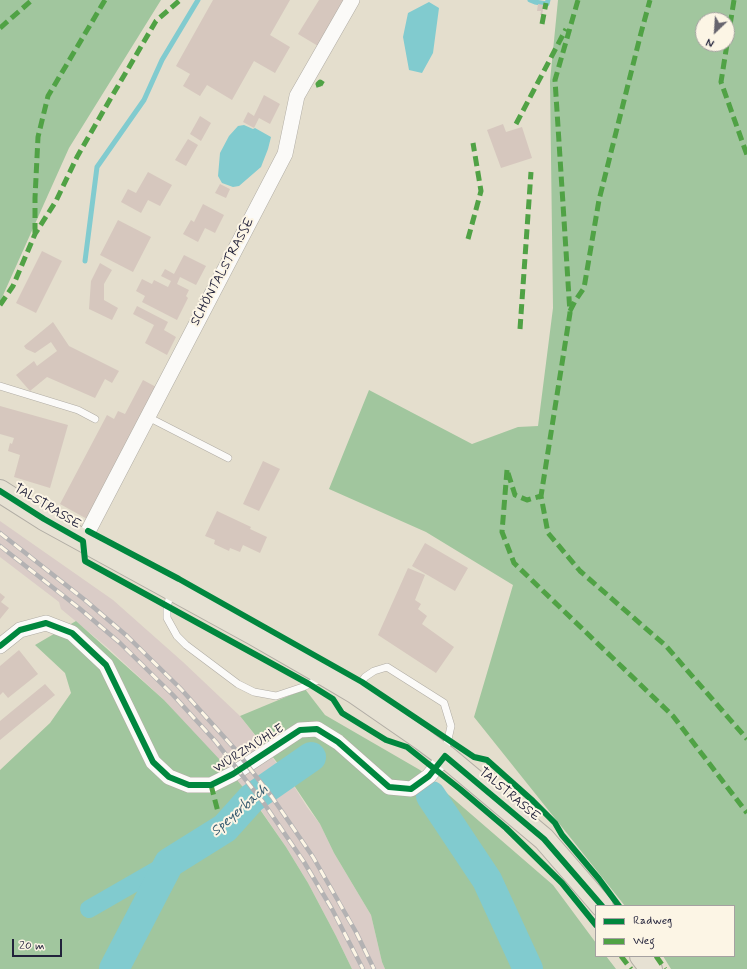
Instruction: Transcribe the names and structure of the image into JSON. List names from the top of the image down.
{
  "streets": {
    "main road": ["TALSTRASSE"],
    "street": ["SCHÖNTALSTRASSE", "WÜRZMÜHLE"]
  },
  "crossings": [
    ["SCHÖNTALSTRASSE", "TALSTRASSE"],
    ["TALSTRASSE", "WÜRZMÜHLE"]
  ],
  "water": ["Speyerbach"],
  "legend": ["Radweg", "Weg"],
  "scale_bar": "20 m",
  "north": "bottom left"
}
